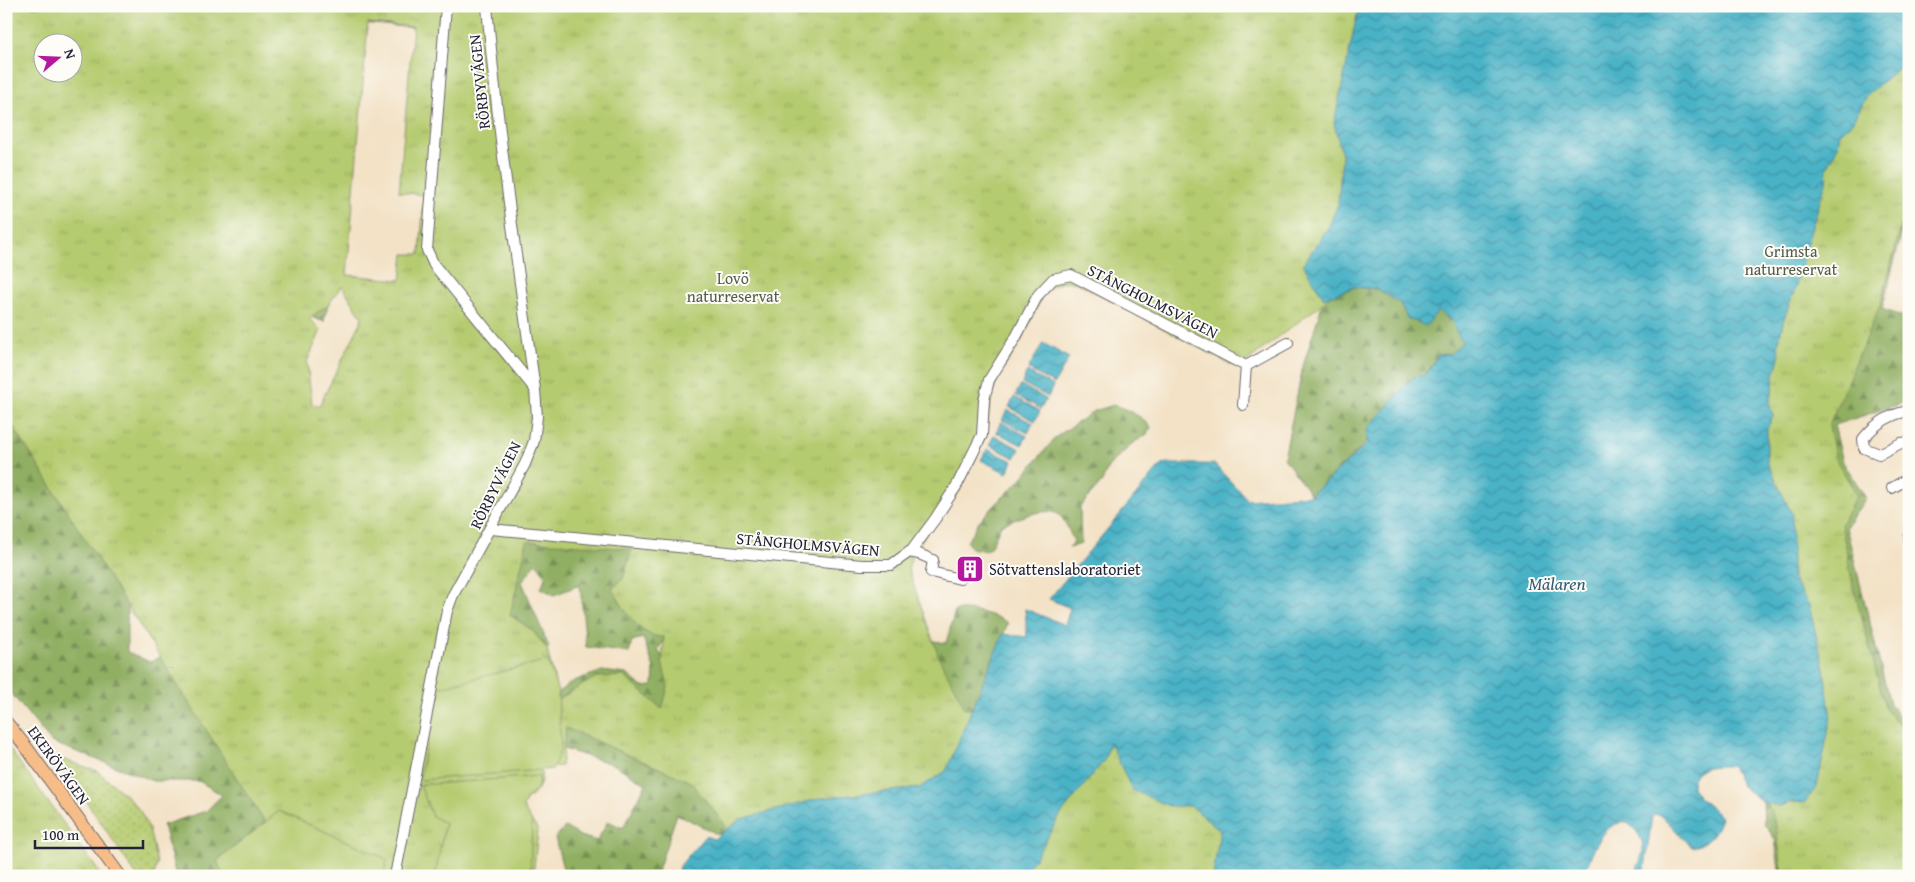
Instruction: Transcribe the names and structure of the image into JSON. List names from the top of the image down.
{
  "streets": {
    "main road": ["EKERÖVÄGEN"],
    "street": ["RÖRBYVÄGEN", "STÅNGHOLMSVÄGEN"]
  },
  "crossings": [
    ["RÖRBYVÄGEN", "STÅNGHOLMSVÄGEN"]
  ],
  "water": ["Mälaren"],
  "parks": ["Grimsta naturreservat", "Lovö naturreservat"],
  "places": {
    "building": ["Sötvattenslaboratoriet"]
  },
  "scale_bar": "100 m",
  "north": "right"
}
